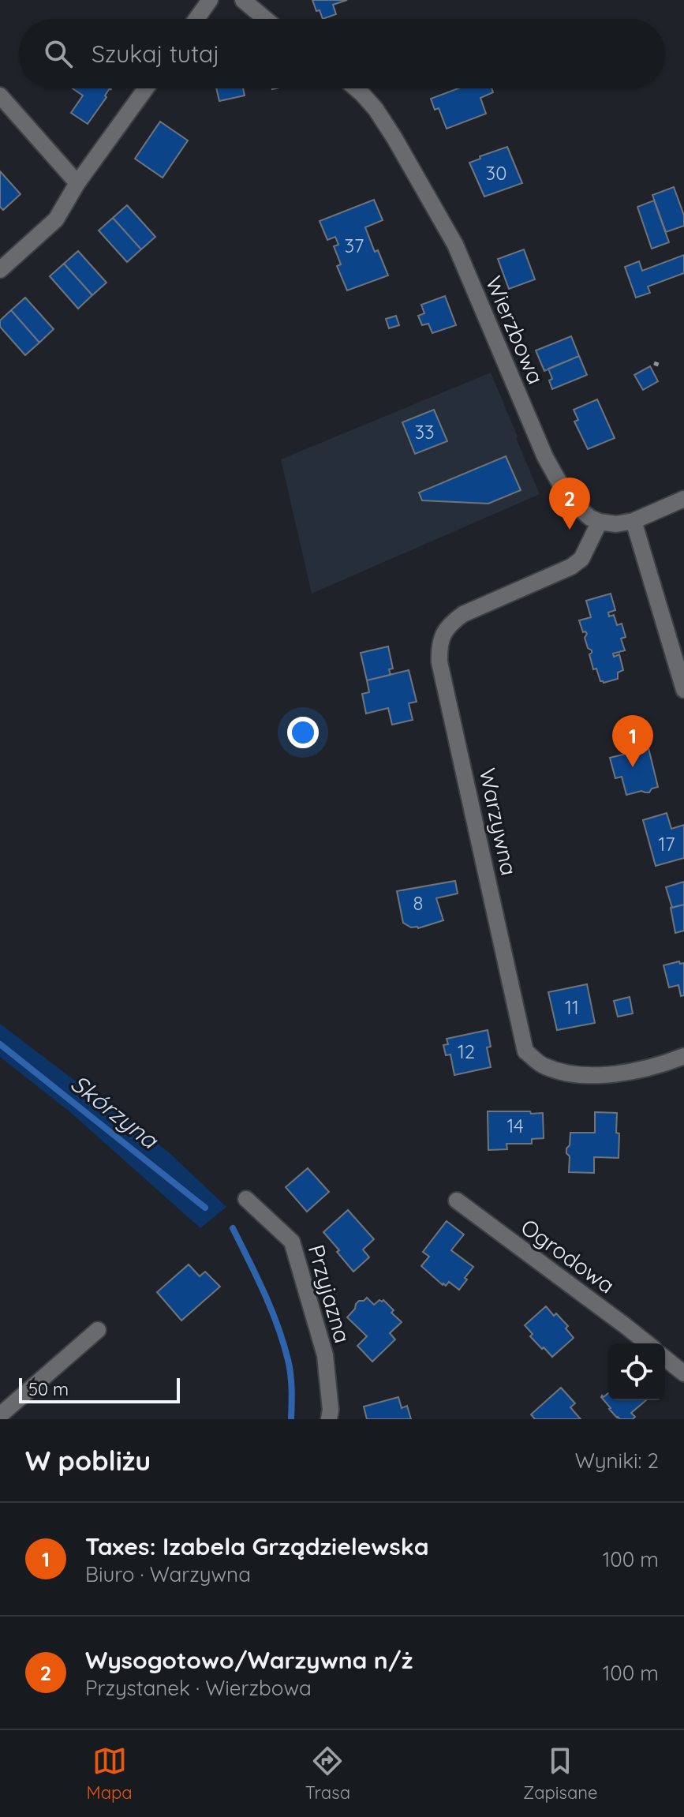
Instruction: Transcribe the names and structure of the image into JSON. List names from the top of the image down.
{
  "streets": {
    "street": [
      "Wierzbowa",
      "Warzywna",
      "Ogrodowa",
      "Przyjazna"
    ]
  },
  "crossings": [
    ["Wierzbowa", "Warzywna"]
  ],
  "water": ["Skórzyna"],
  "house_numbers": [
    "30",
    "37",
    "33",
    "17",
    "8",
    "11",
    "12",
    "14"
  ],
  "scale_bar": "50 m",
  "page": {
    "search": "Szukaj tutaj",
    "pins": ["2", "1"],
    "scale": "50 m",
    "heading": ["W pobliżu", "Wyniki: 2"],
    "list": [
      {
        "mark": "1",
        "name": "Taxes: Izabela Grządzielewska",
        "note": "Biuro · Warzywna",
        "value": "100 m"
      },
      {
        "mark": "2",
        "name": "Wysogotowo/Warzywna n/ż",
        "note": "Przystanek · Wierzbowa",
        "value": "100 m"
      }
    ],
    "nav": ["Mapa", "Trasa", "Zapisane"]
  }
}
